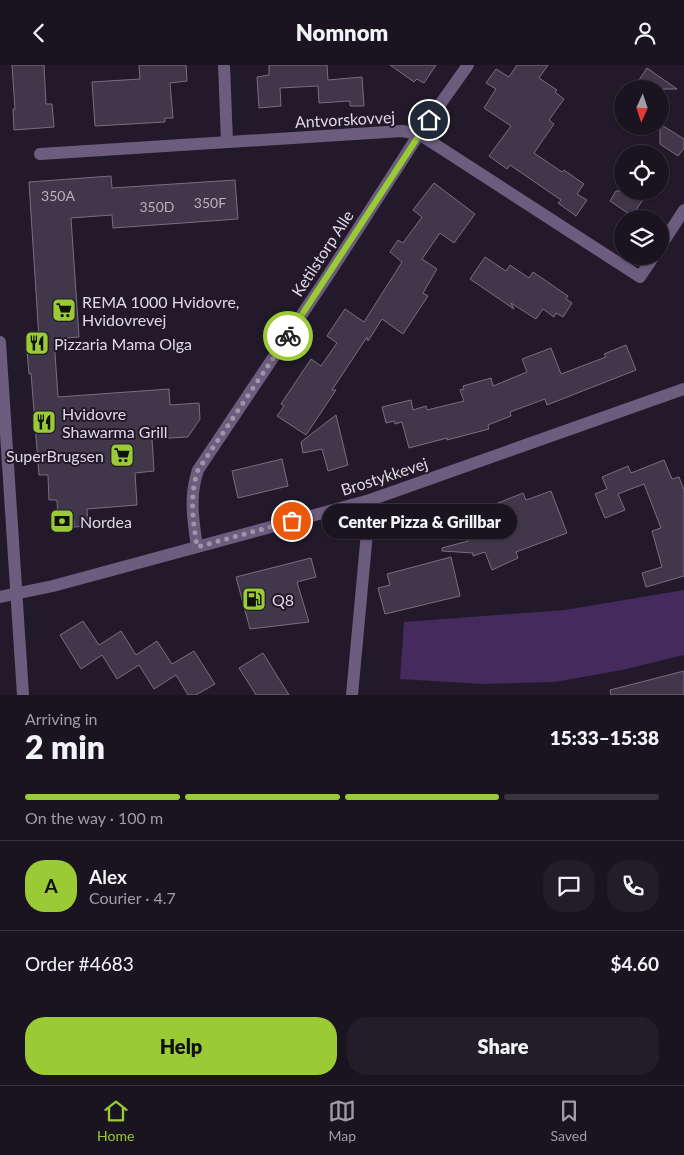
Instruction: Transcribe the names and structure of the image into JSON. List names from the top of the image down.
{
  "streets": {
    "street": ["Antvorskovvej", "Ketilstorp Alle", "Brostykkevej"]
  },
  "crossings": [
    ["Antvorskovvej", "Ketilstorp Alle"],
    ["Ketilstorp Alle", "Brostykkevej"]
  ],
  "places": {
    "supermarket": ["REMA 1000 Hvidovre, Hvidovrevej", "SuperBrugsen"],
    "restaurant": ["Pizzaria Mama Olga", "Hvidovre Shawarma Grill"],
    "bank": ["Nordea"],
    "other": ["Center Pizza & Grillbar"],
    "fuel station": ["Q8"]
  },
  "house_numbers": ["350A", "350F", "350D"],
  "north": "bottom",
  "page": {
    "header": "Nomnom",
    "bubble": "Center Pizza & Grillbar",
    "heading": ["2 min", "Arriving in", "15:33–15:38"],
    "panel": [
      "Alex",
      "Courier · 4.7",
      "Order #4683",
      "$4.60"
    ],
    "bar": "On the way · 100 m",
    "round": "A",
    "buttons": ["Help", "Share"],
    "tabs": ["Home", "Map", "Saved"]
  }
}
